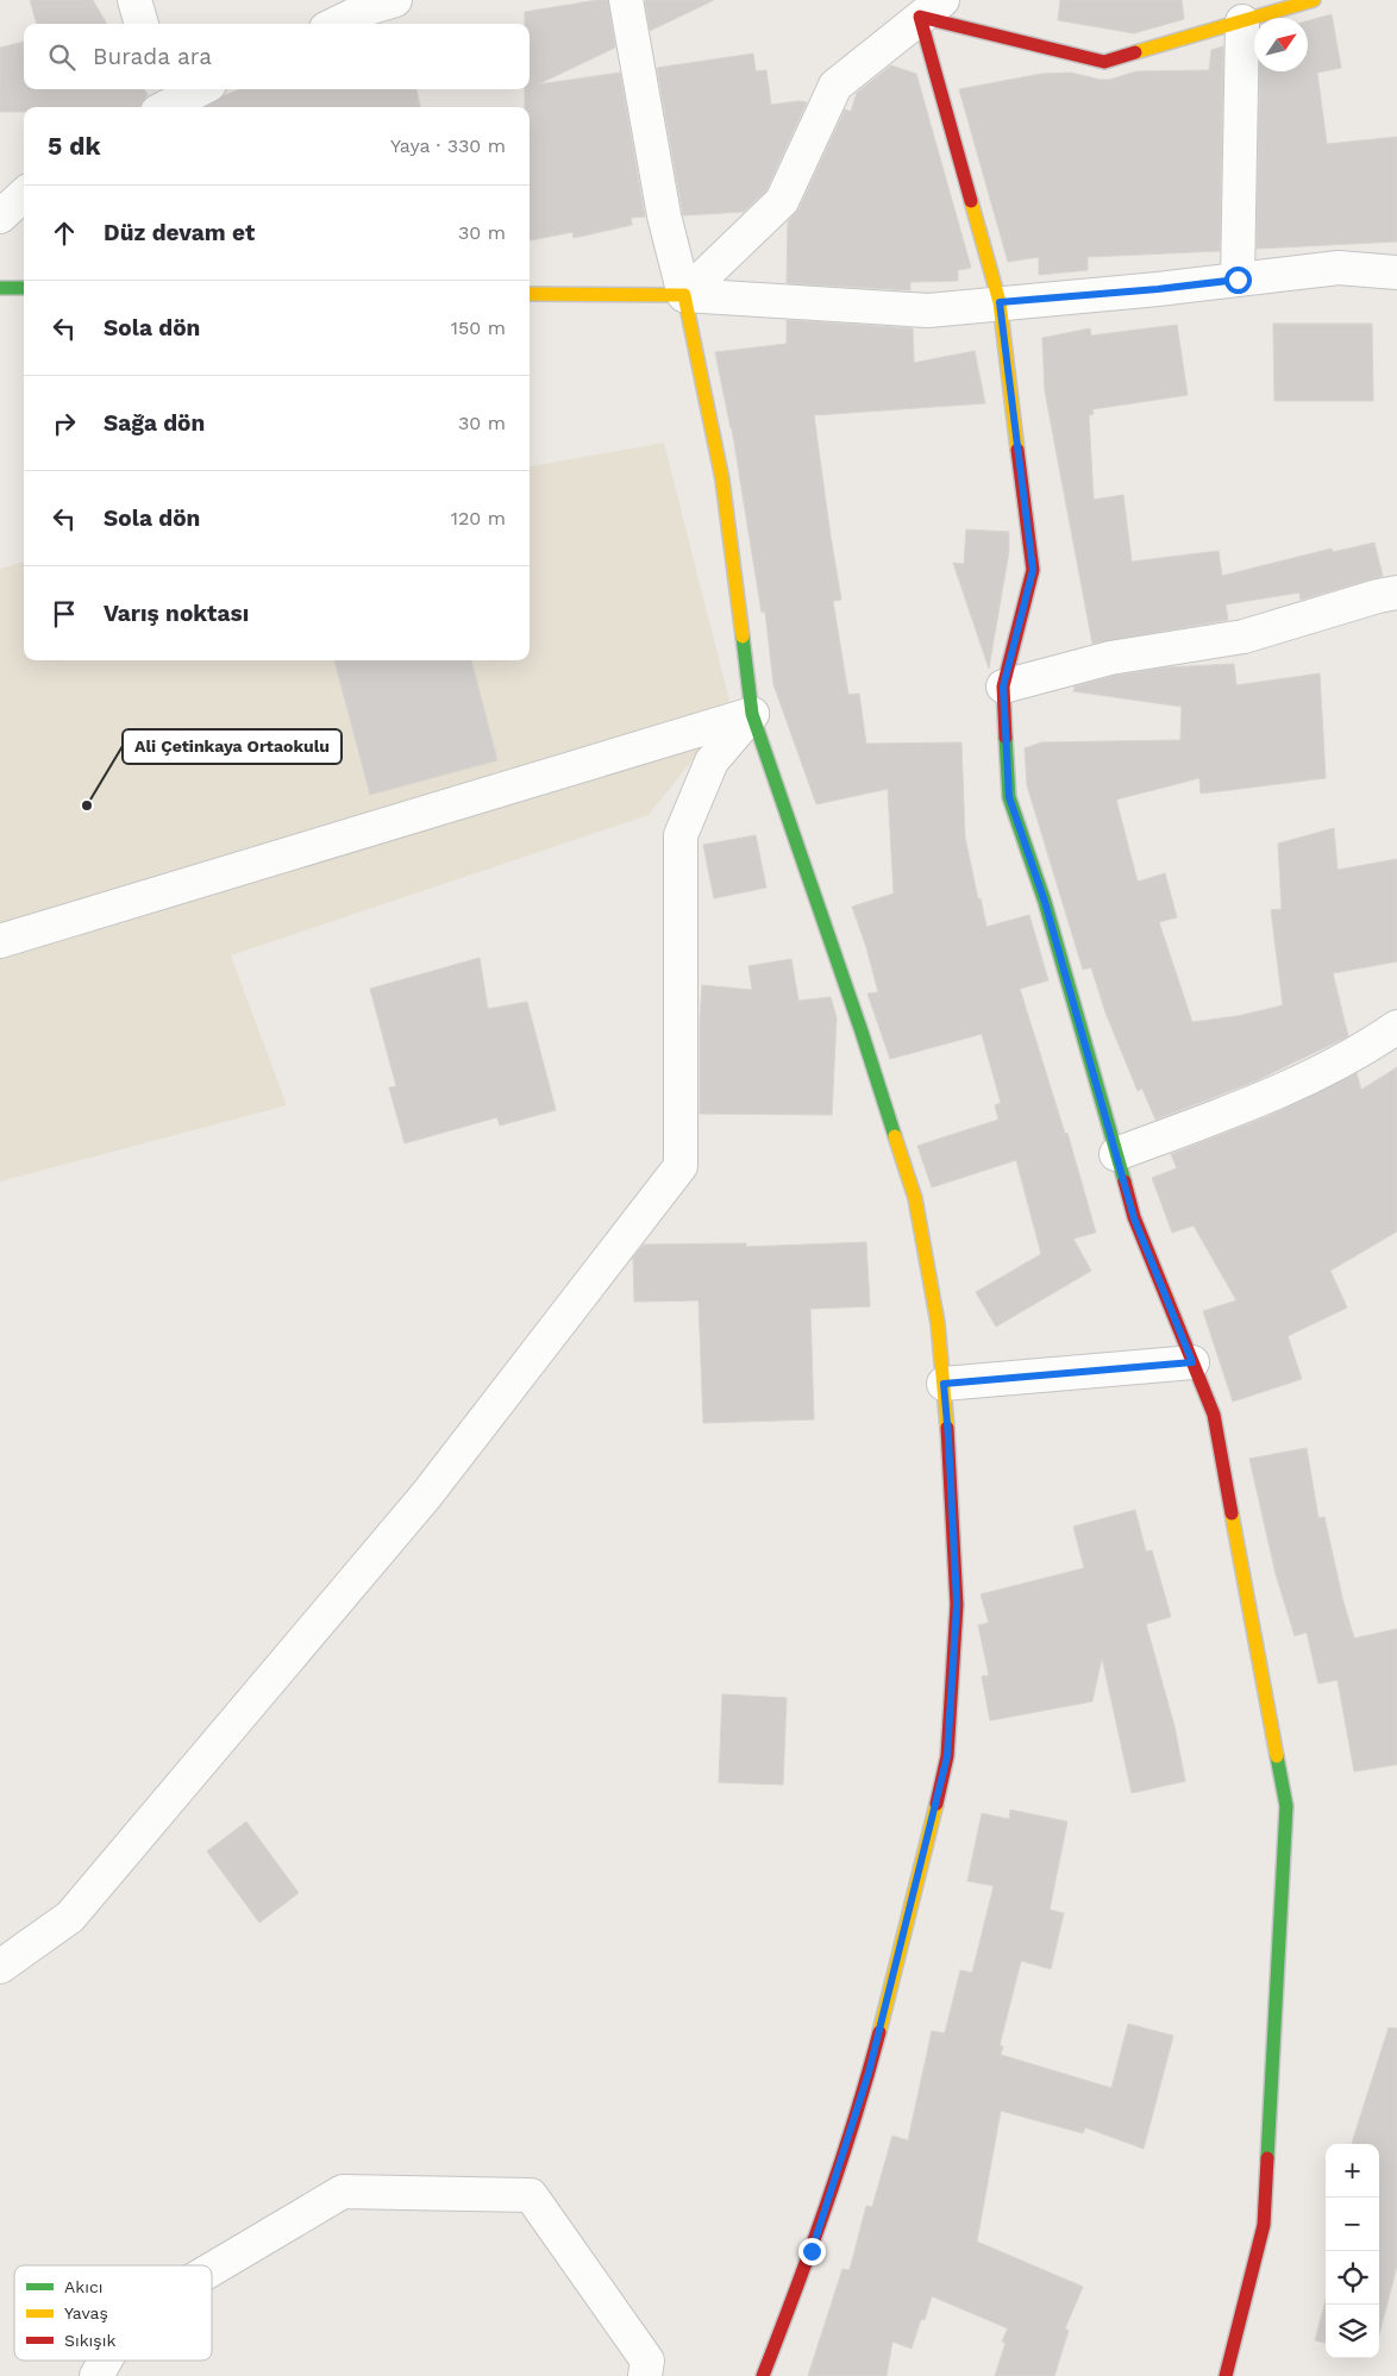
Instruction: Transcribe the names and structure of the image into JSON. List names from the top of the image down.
{
  "places": ["Ali Çetinkaya Ortaokulu"],
  "legend": ["Akıcı", "Yavaş", "Sıkışık"],
  "north": "top right",
  "page": {
    "search": "Burada ara",
    "heading": ["5 dk", "Yaya · 330 m"],
    "list": [
      ["Düz devam et", "30 m"],
      ["Sola dön", "150 m"],
      ["Sağa dön", "30 m"],
      ["Sola dön", "120 m"],
      "Varış noktası"
    ],
    "map_buttons": ["+", "−"]
  }
}
